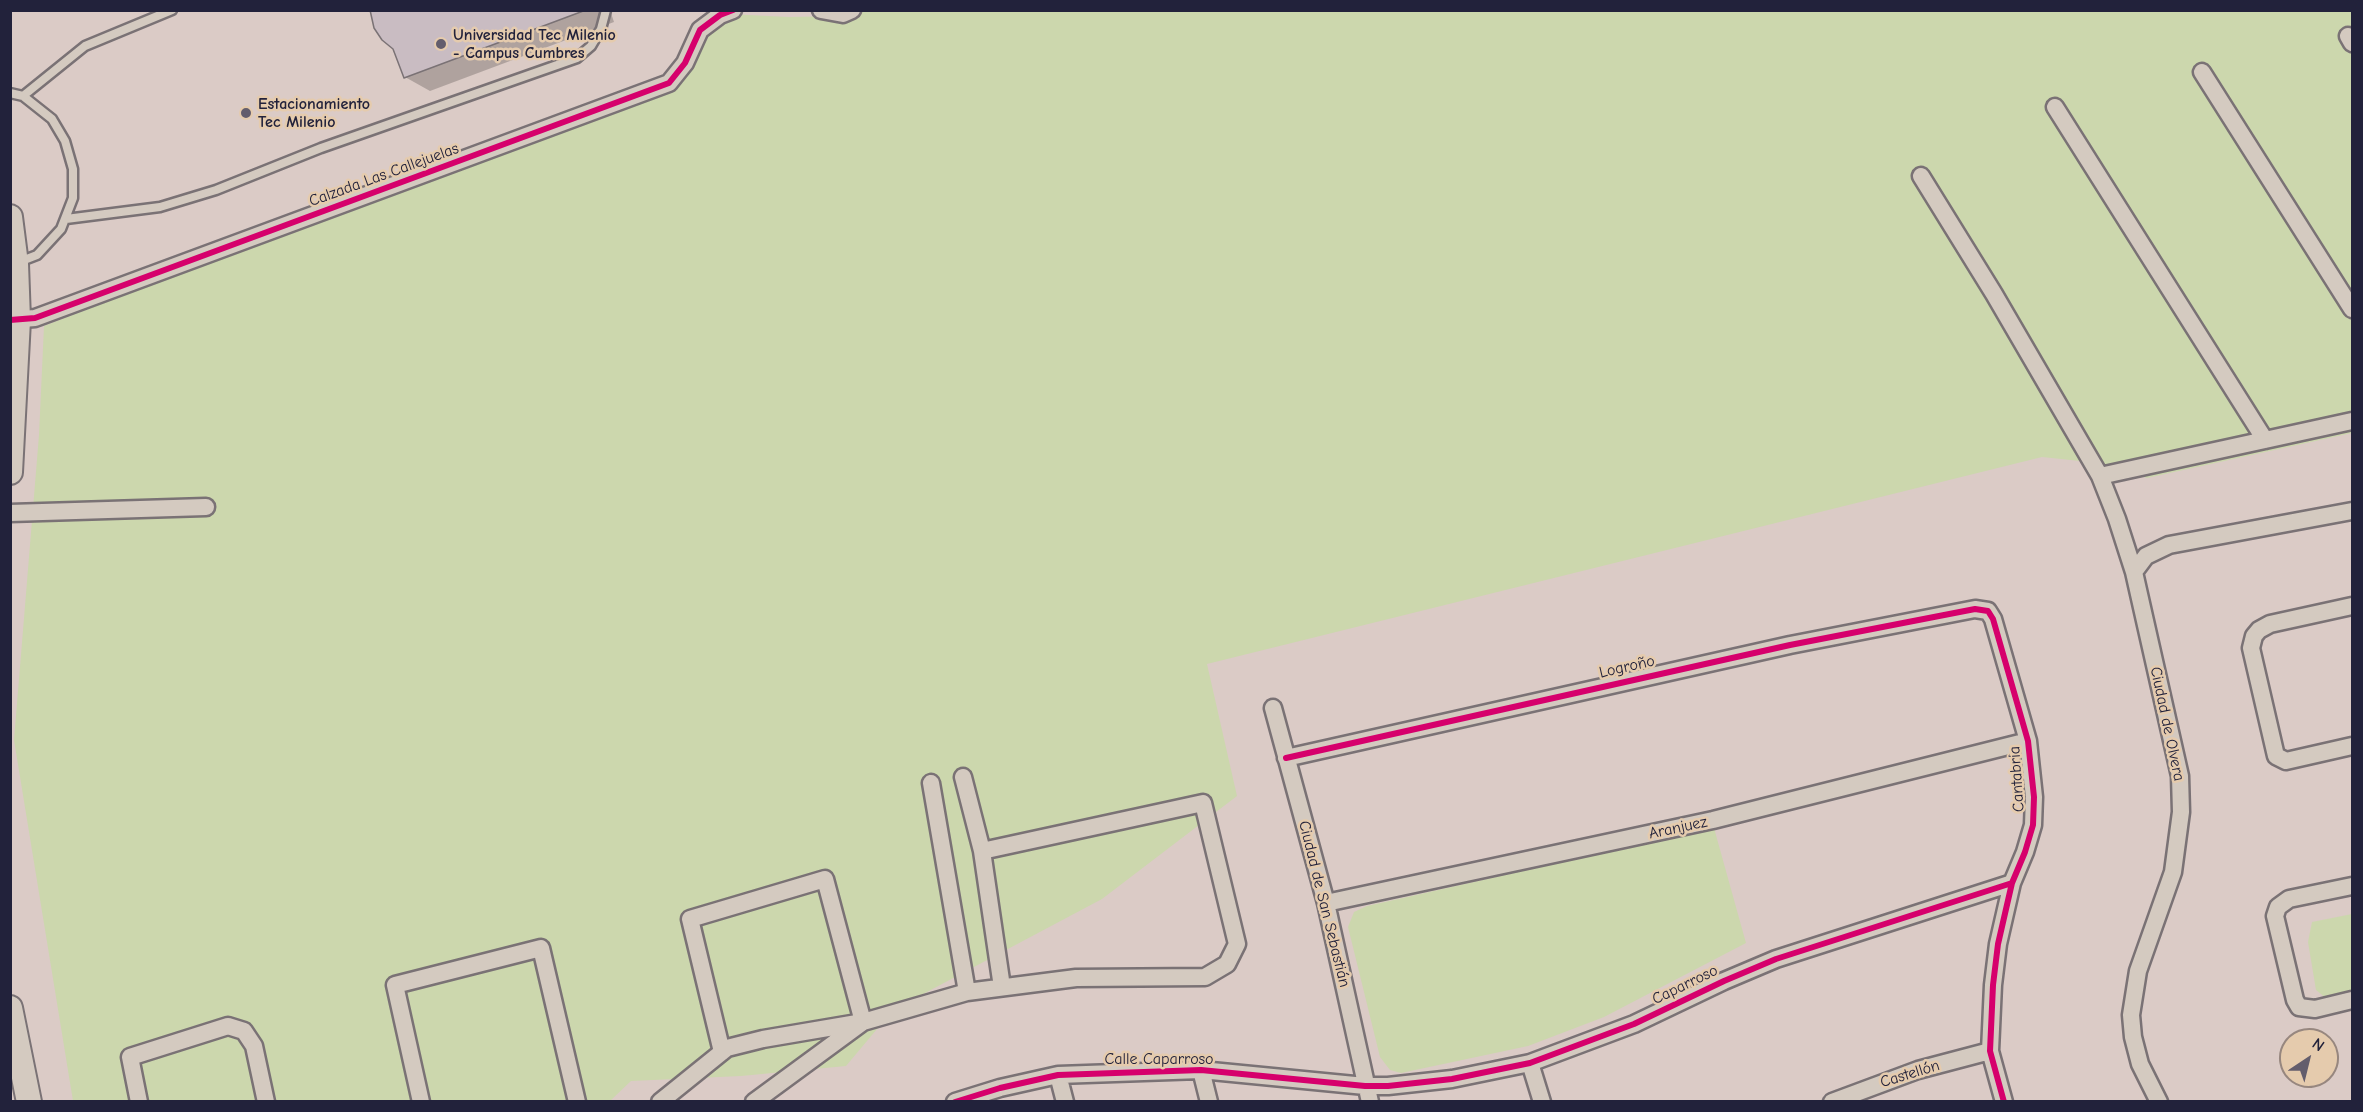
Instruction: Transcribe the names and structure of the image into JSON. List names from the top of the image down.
{
  "streets": {
    "street": [
      "Calzada Las Callejuelas",
      "Logroño",
      "Ciudad de Olvera",
      "Cantabria",
      "Aranjuez",
      "Ciudad de San Sebastián",
      "Caparroso",
      "Calle Caparroso",
      "Castellón"
    ]
  },
  "crossings": [
    ["Logroño", "Cantabria"],
    ["Logroño", "Ciudad de San Sebastián"],
    ["Cantabria", "Aranjuez"],
    ["Cantabria", "Caparroso"],
    ["Cantabria", "Castellón"],
    ["Aranjuez", "Ciudad de San Sebastián"],
    ["Ciudad de San Sebastián", "Caparroso"],
    ["Ciudad de San Sebastián", "Calle Caparroso"],
    ["Caparroso", "Calle Caparroso"]
  ],
  "places": ["Universidad Tec Milenio - Campus Cumbres", "Estacionamiento Tec Milenio"],
  "north": "top right"
}
